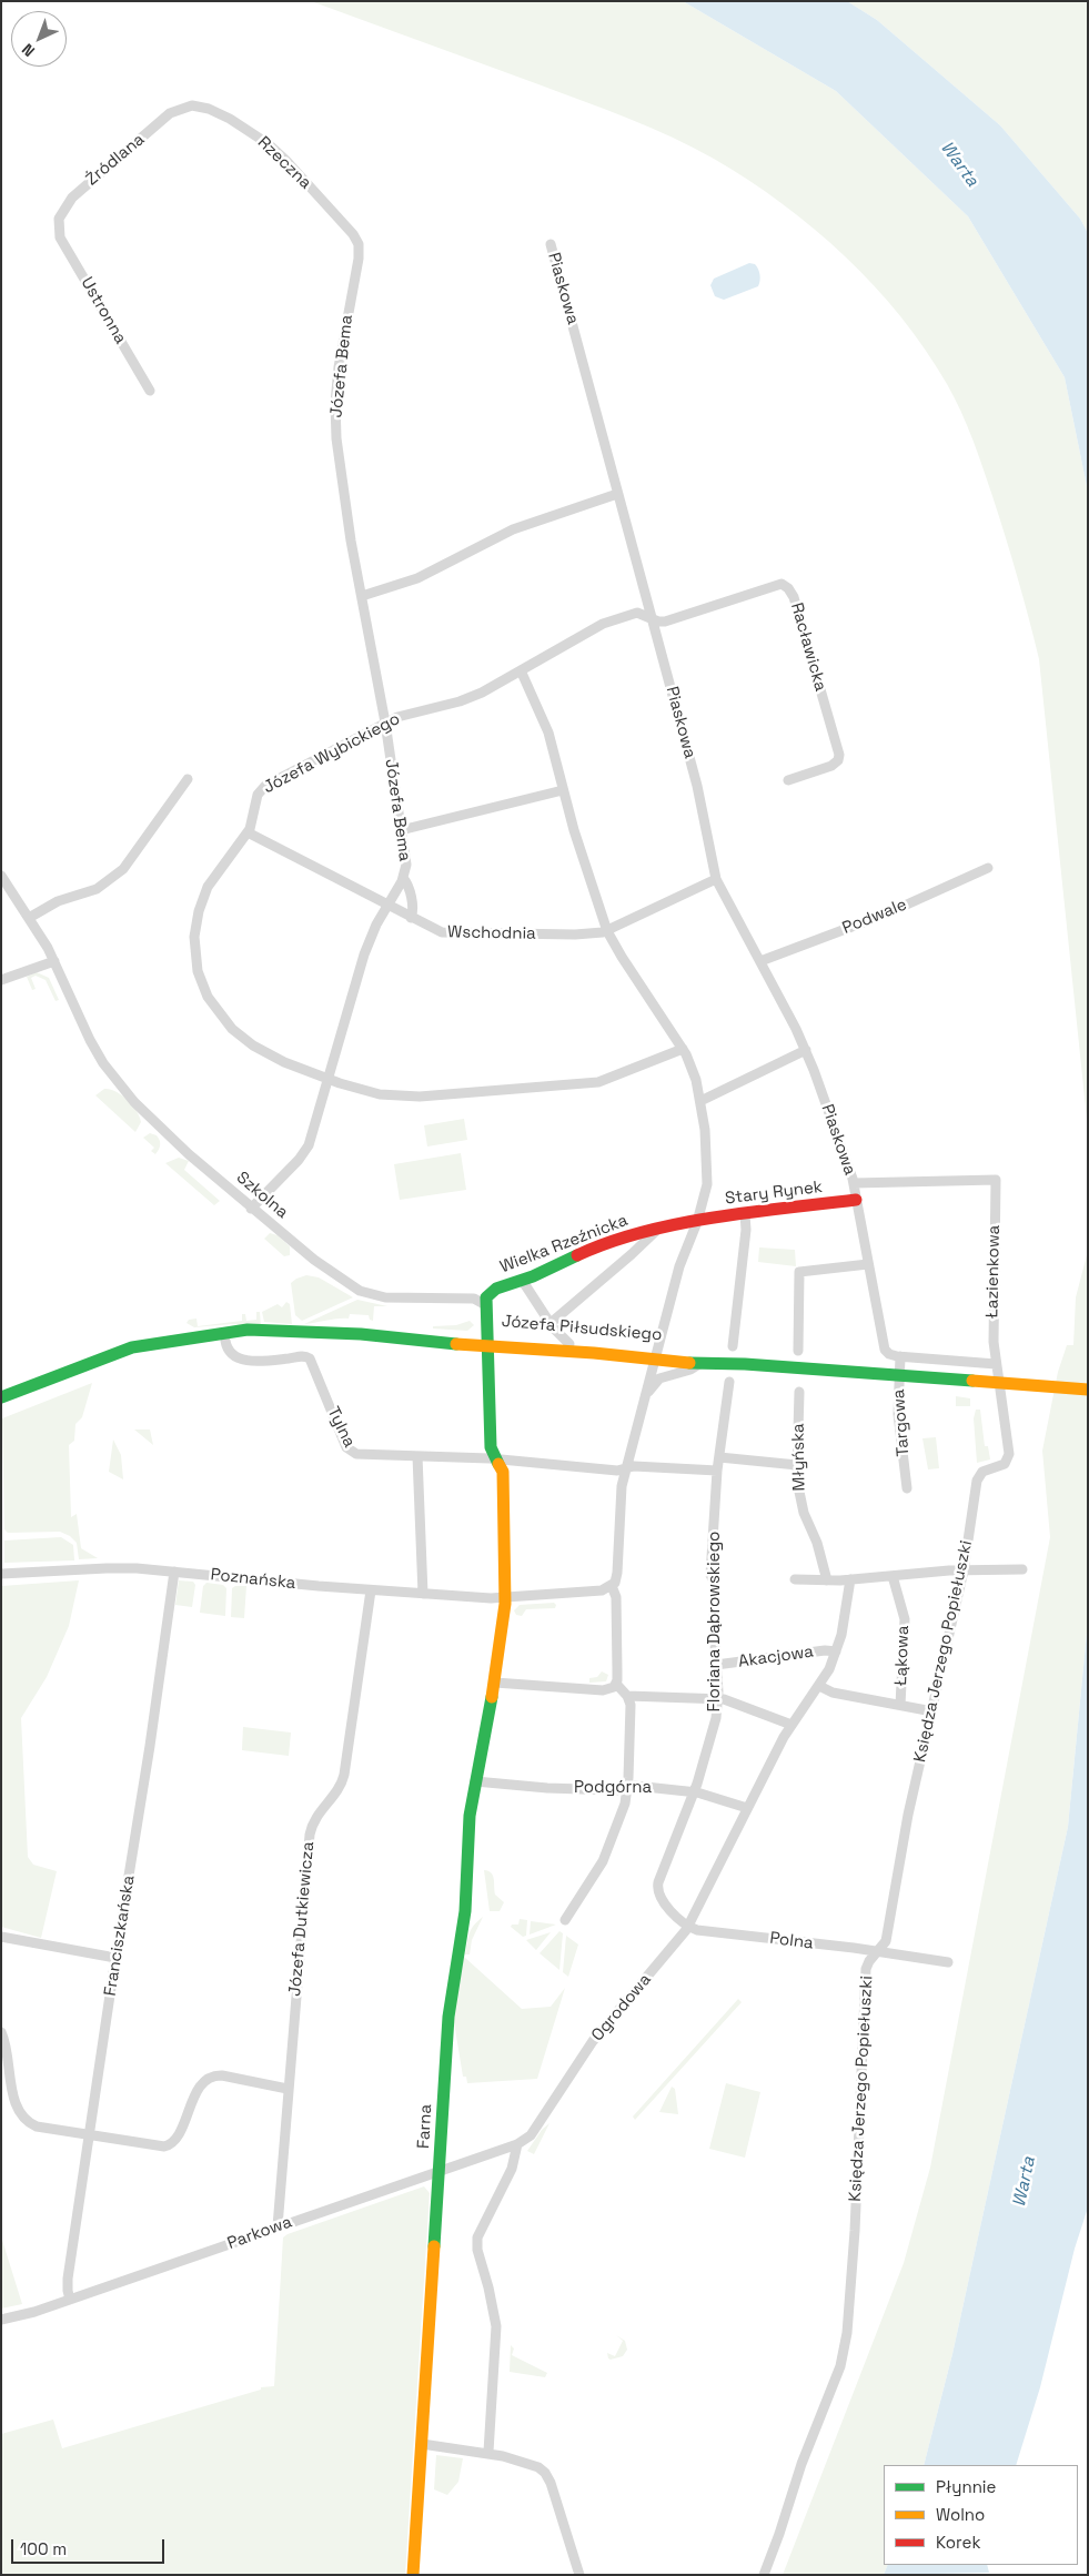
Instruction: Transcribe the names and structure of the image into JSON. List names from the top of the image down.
{
  "streets": {
    "street": [
      "Źródlana",
      "Rzeczna",
      "Piaskowa",
      "Ustronna",
      "Józefa Bema",
      "Racławicka",
      "Józefa Wybickiego",
      "Podwale",
      "Wschodnia",
      "Stary Rynek",
      "Szkolna",
      "Wielka Rzeźnicka",
      "Łazienkowa",
      "Józefa Piłsudskiego",
      "Targowa",
      "Tylna",
      "Młyńska",
      "Poznańska",
      "Floriana Dąbrowskiego",
      "Księdza Jerzego Popiełuszki",
      "Łąkowa",
      "Akacjowa",
      "Podgórna",
      "Józefa Dutkiewicza",
      "Franciszkańska",
      "Polna",
      "Ogrodowa",
      "Farna",
      "Parkowa"
    ]
  },
  "crossings": [
    ["Źródlana", "Rzeczna"],
    ["Źródlana", "Ustronna"],
    ["Rzeczna", "Józefa Bema"],
    ["Piaskowa", "Racławicka"],
    ["Piaskowa", "Józefa Wybickiego"],
    ["Piaskowa", "Podwale"],
    ["Piaskowa", "Wschodnia"],
    ["Piaskowa", "Łazienkowa"],
    ["Józefa Bema", "Józefa Wybickiego"],
    ["Józefa Bema", "Wschodnia"],
    ["Józefa Bema", "Szkolna"],
    ["Racławicka", "Józefa Wybickiego"],
    ["Józefa Wybickiego", "Wschodnia"],
    ["Stary Rynek", "Wielka Rzeźnicka"],
    ["Szkolna", "Wielka Rzeźnicka"],
    ["Łazienkowa", "Księdza Jerzego Popiełuszki"],
    ["Józefa Piłsudskiego", "Tylna"],
    ["Tylna", "Floriana Dąbrowskiego"],
    ["Tylna", "Farna"],
    ["Poznańska", "Józefa Dutkiewicza"],
    ["Poznańska", "Franciszkańska"],
    ["Poznańska", "Farna"],
    ["Floriana Dąbrowskiego", "Akacjowa"],
    ["Floriana Dąbrowskiego", "Podgórna"],
    ["Floriana Dąbrowskiego", "Polna"],
    ["Floriana Dąbrowskiego", "Ogrodowa"],
    ["Księdza Jerzego Popiełuszki", "Polna"],
    ["Akacjowa", "Ogrodowa"],
    ["Podgórna", "Ogrodowa"],
    ["Podgórna", "Farna"],
    ["Józefa Dutkiewicza", "Parkowa"],
    ["Franciszkańska", "Parkowa"],
    ["Polna", "Ogrodowa"],
    ["Ogrodowa", "Parkowa"],
    ["Farna", "Parkowa"]
  ],
  "water": ["Warta"],
  "legend": ["Płynnie", "Wolno", "Korek"],
  "scale_bar": "100 m",
  "north": "bottom left"
}
